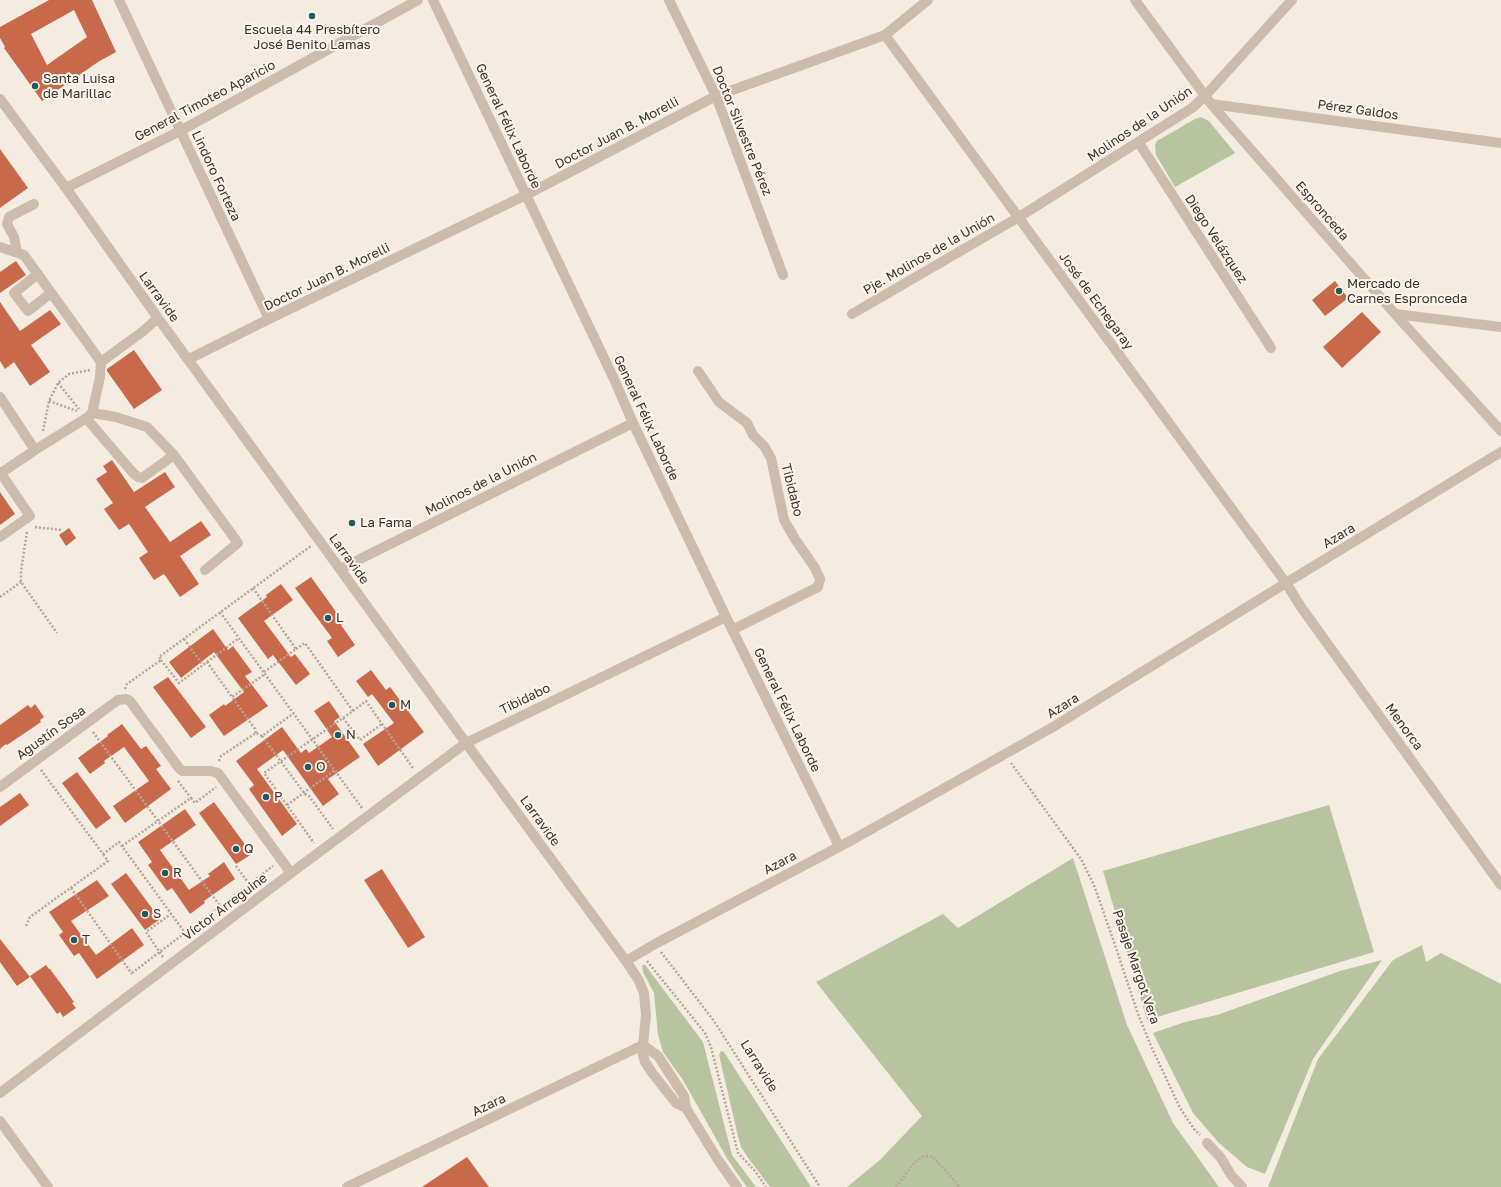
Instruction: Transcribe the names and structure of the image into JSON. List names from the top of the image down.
{
  "streets": {
    "street": [
      "General Timoteo Aparicio",
      "Pérez Galdos",
      "Molinos de la Unión",
      "General Félix Laborde",
      "Doctor Silvestre Pérez",
      "Doctor Juan B. Morelli",
      "Lindoro Forteza",
      "Espronceda",
      "Diego Velázquez",
      "Pje. Molinos de la Unión",
      "Larravide",
      "José de Echegaray",
      "Tibidabo",
      "Azara",
      "Menorca",
      "Agustín Sosa",
      "Víctor Arreguine"
    ],
    "path": ["Pasaje Margot Vera"]
  },
  "crossings": [
    ["General Timoteo Aparicio", "Lindoro Forteza"],
    ["General Timoteo Aparicio", "Larravide"],
    ["Pérez Galdos", "Molinos de la Unión"],
    ["Pérez Galdos", "Espronceda"],
    ["Molinos de la Unión", "General Félix Laborde"],
    ["Molinos de la Unión", "Espronceda"],
    ["Molinos de la Unión", "Diego Velázquez"],
    ["Molinos de la Unión", "Pje. Molinos de la Unión"],
    ["Molinos de la Unión", "Larravide"],
    ["Molinos de la Unión", "José de Echegaray"],
    ["General Félix Laborde", "Doctor Juan B. Morelli"],
    ["General Félix Laborde", "Tibidabo"],
    ["General Félix Laborde", "Azara"],
    ["Doctor Silvestre Pérez", "Doctor Juan B. Morelli"],
    ["Doctor Juan B. Morelli", "Lindoro Forteza"],
    ["Doctor Juan B. Morelli", "Larravide"],
    ["Doctor Juan B. Morelli", "José de Echegaray"],
    ["Pje. Molinos de la Unión", "José de Echegaray"],
    ["Larravide", "Tibidabo"],
    ["Larravide", "Azara"],
    ["Larravide", "Víctor Arreguine"],
    ["José de Echegaray", "Azara"],
    ["José de Echegaray", "Menorca"],
    ["Tibidabo", "Víctor Arreguine"],
    ["Azara", "Menorca"],
    ["Azara", "Pasaje Margot Vera"]
  ],
  "places": [
    "Escuela 44 Presbítero José Benito Lamas",
    "Santa Luisa de Marillac",
    "Mercado de Carnes Espronceda",
    "La Fama",
    "L",
    "M",
    "N",
    "O",
    "P",
    "Q",
    "R",
    "S",
    "T"
  ]
}
